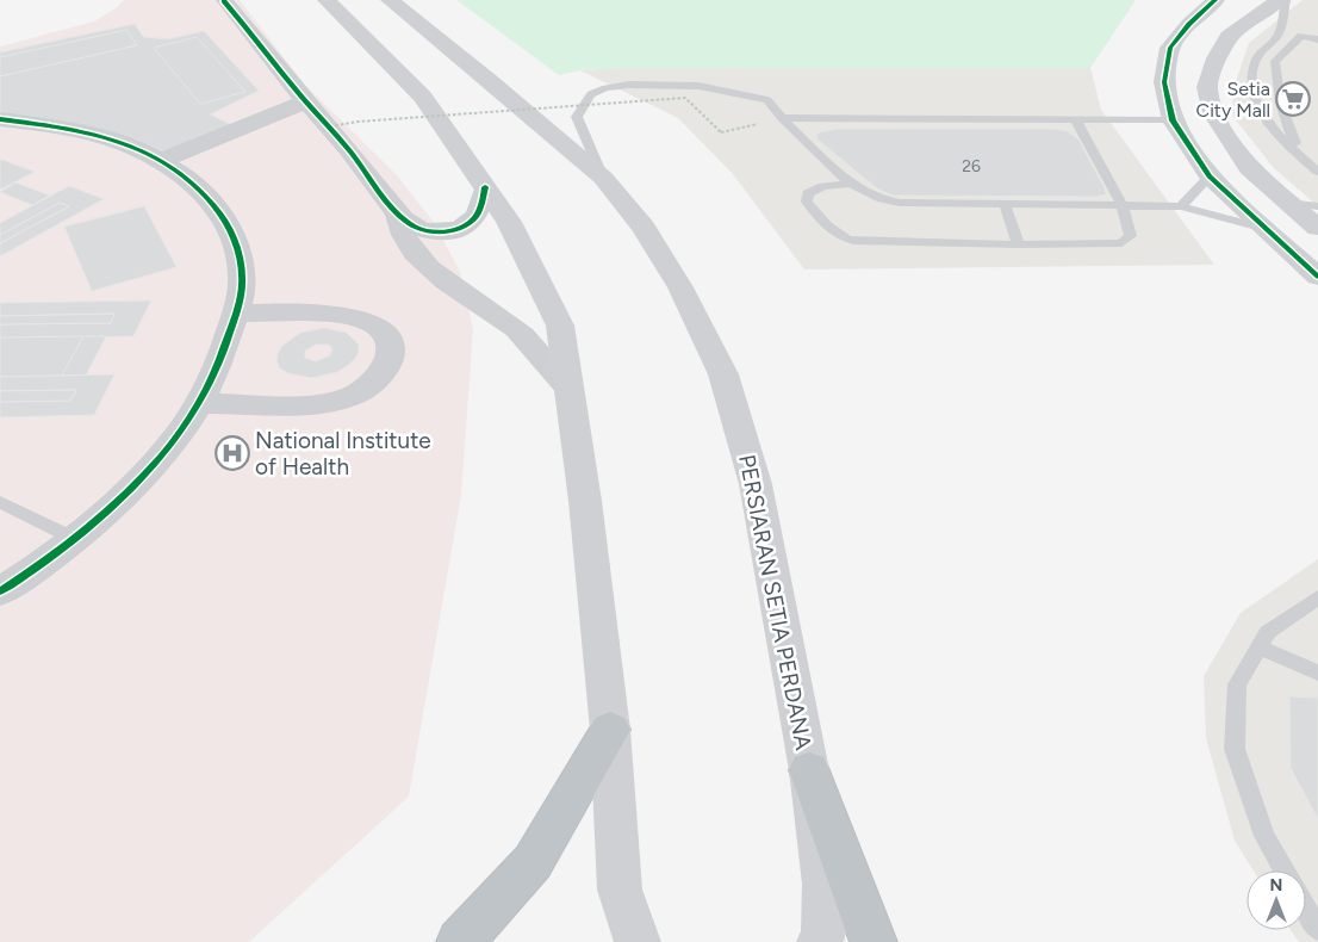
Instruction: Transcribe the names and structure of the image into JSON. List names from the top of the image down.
{
  "streets": {
    "main road": ["PERSIARAN SETIA PERDANA"]
  },
  "places": {
    "supermarket": ["Setia City Mall"],
    "hospital": ["National Institute of Health"]
  },
  "house_numbers": ["26"],
  "north": "top"
}
